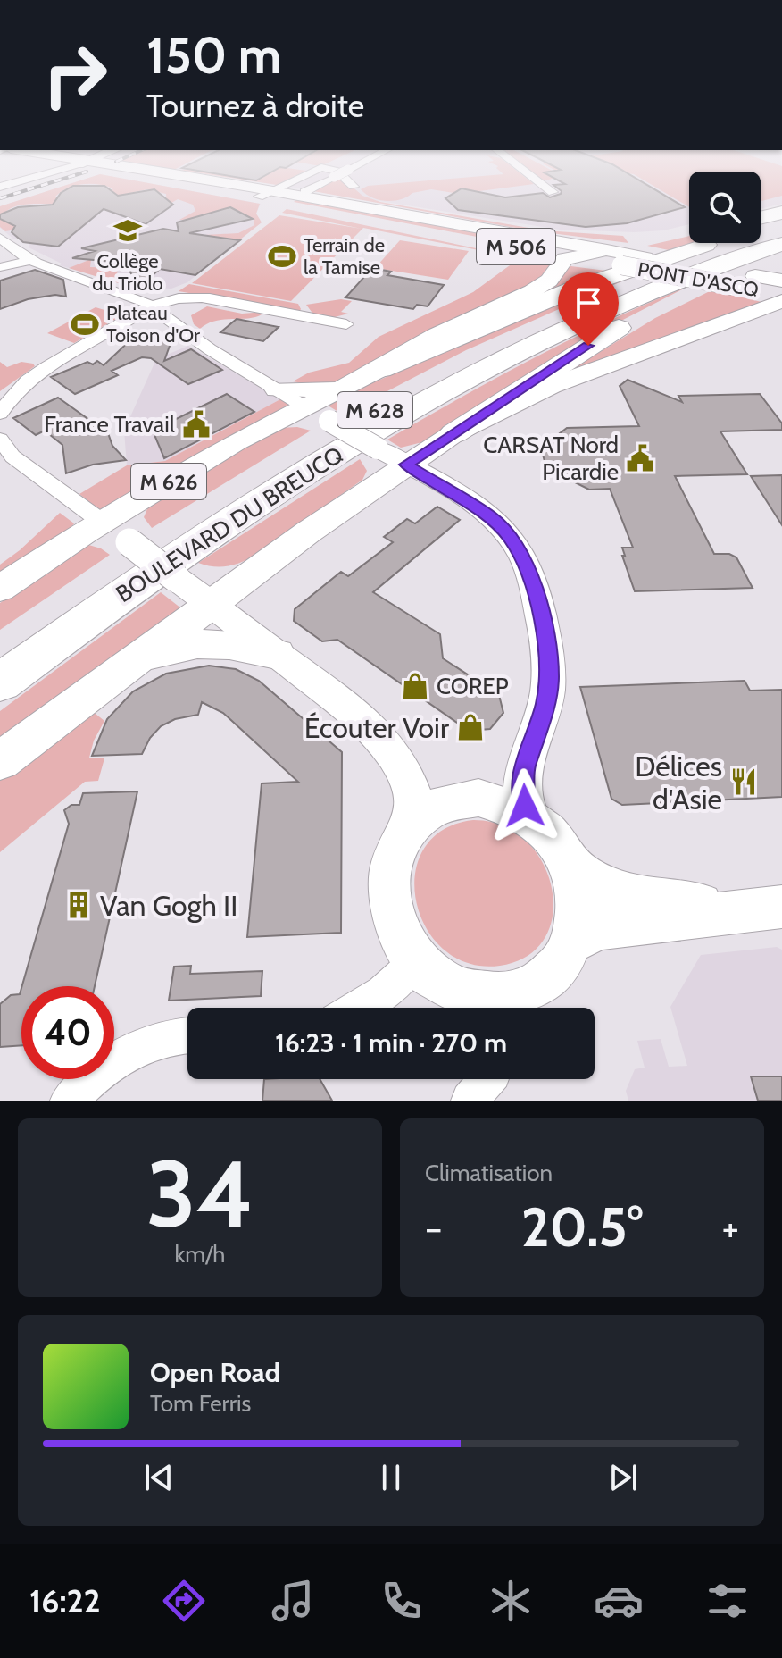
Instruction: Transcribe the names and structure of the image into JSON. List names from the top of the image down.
{
  "streets": {
    "highway": ["M 628", "BOULEVARD DU BREUCQ"],
    "main road": ["M 506", "PONT D'ASCQ", "M 626"]
  },
  "crossings": [
    ["M 506", "PONT D'ASCQ"],
    ["M 628", "M 626"]
  ],
  "places": {
    "school or university": ["Collège du Triolo"],
    "sports": ["Terrain de la Tamise", "Plateau Toison d'Or"],
    "public building": ["France Travail", "CARSAT Nord Picardie"],
    "shop": ["COREP", "Écouter Voir"],
    "restaurant": ["Délices d'Asie"],
    "building": ["Van Gogh II"]
  },
  "page": {
    "turn": ["150 m", "Tournez à droite"],
    "limit": "40",
    "trip": "16:23 · 1 min · 270 m",
    "tile": [
      ["34", "km/h"],
      "Climatisation"
    ],
    "heat": ["−", "20.5°", "+"],
    "song": ["Open Road", "Tom Ferris"],
    "tabs": "16:22"
  }
}
